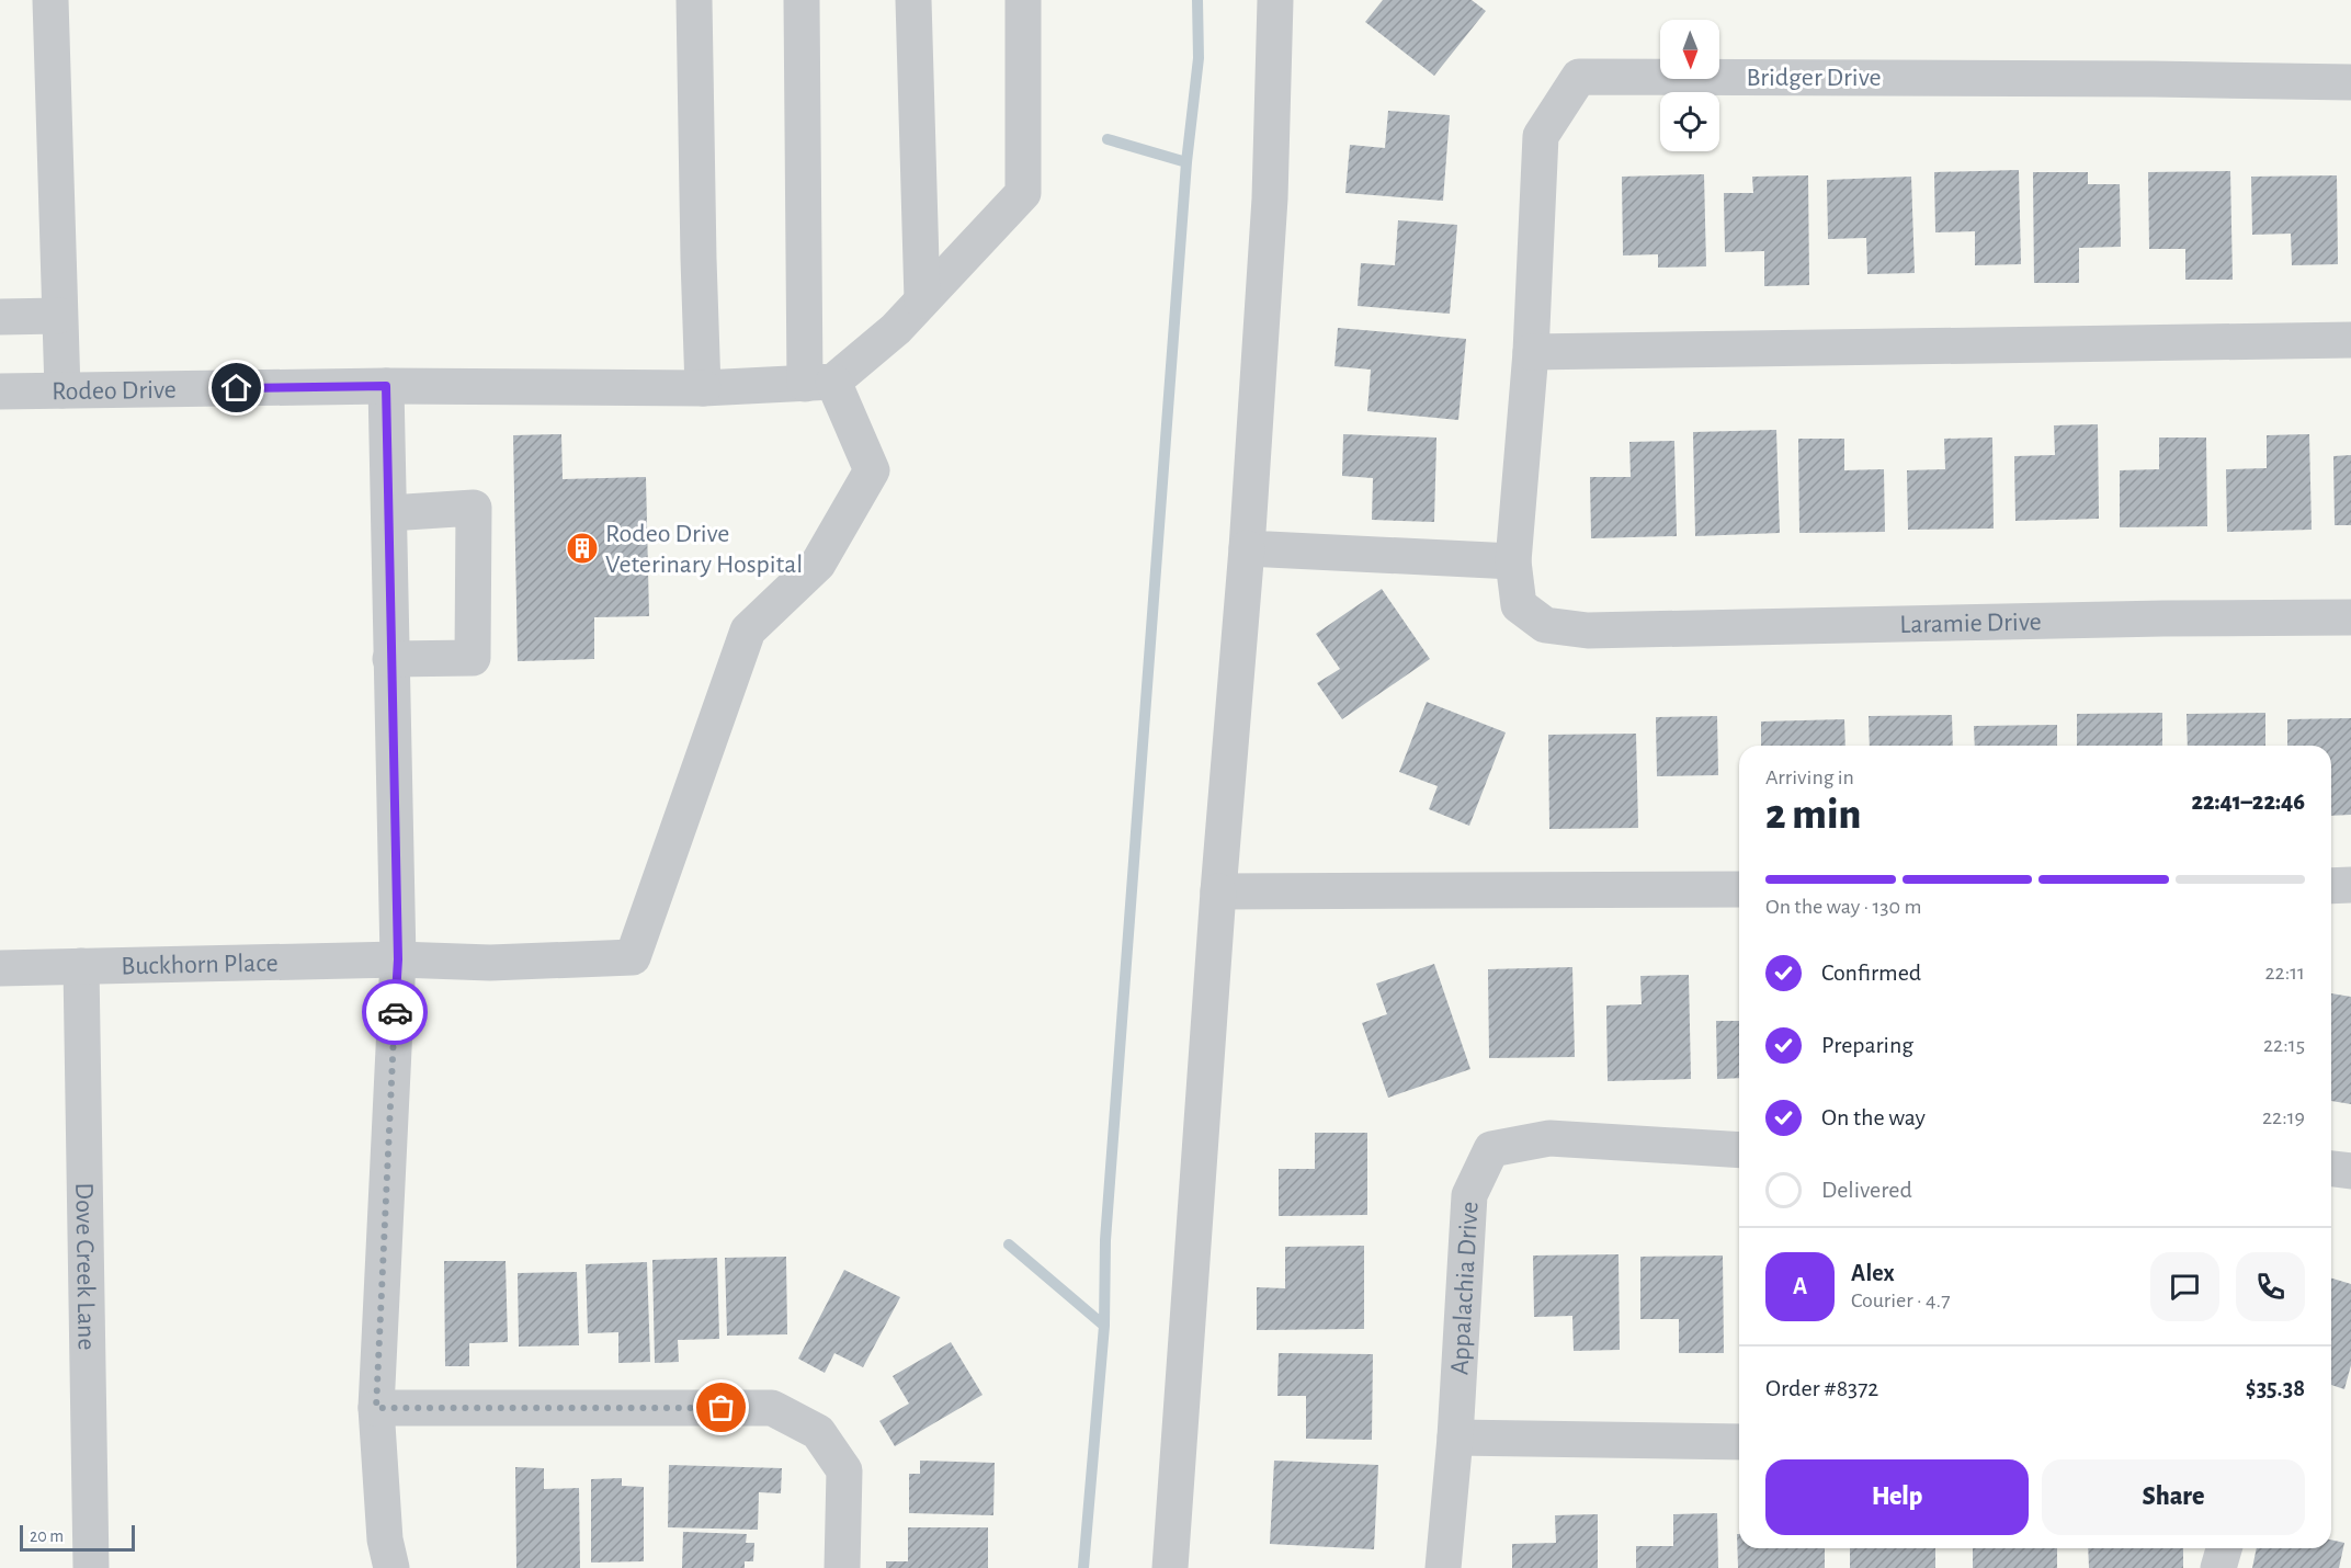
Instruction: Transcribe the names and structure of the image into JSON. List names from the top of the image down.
{
  "streets": {
    "street": [
      "Bridger Drive",
      "Rodeo Drive",
      "Laramie Drive",
      "Buckhorn Place",
      "Dove Creek Lane",
      "Appalachia Drive"
    ]
  },
  "crossings": [
    ["Bridger Drive", "Laramie Drive"],
    ["Rodeo Drive", "Buckhorn Place"],
    ["Buckhorn Place", "Dove Creek Lane"]
  ],
  "places": {
    "building": ["Rodeo Drive Veterinary Hospital"]
  },
  "scale_bar": "20 m",
  "north": "bottom",
  "page": {
    "heading": ["2 min", "Arriving in", "22:41–22:46"],
    "panel": [
      "Alex",
      "Courier · 4.7",
      "Order #8372",
      "$35.38"
    ],
    "bar": "On the way · 130 m",
    "list": [
      ["Confirmed", "22:11"],
      ["Preparing", "22:15"],
      ["On the way", "22:19"],
      "Delivered"
    ],
    "round": "A",
    "buttons": ["Help", "Share"],
    "scale": "20 m"
  }
}
